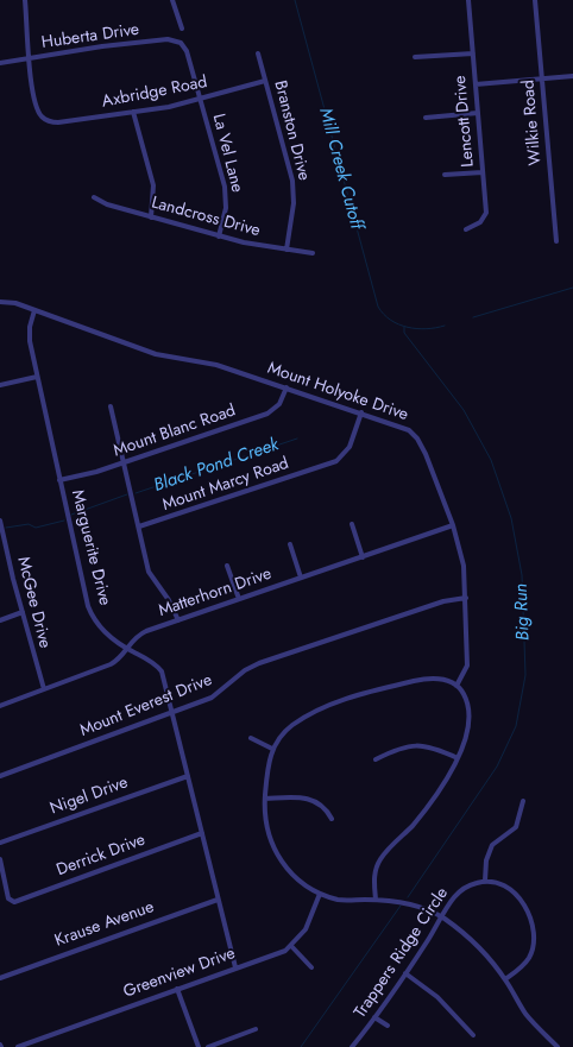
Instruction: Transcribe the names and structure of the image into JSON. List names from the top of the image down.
{
  "streets": {
    "street": [
      "Huberta Drive",
      "Axbridge Road",
      "Lencott Drive",
      "Wilkie Road",
      "Branston Drive",
      "La Vel Lane",
      "Landcross Drive",
      "Mount Holyoke Drive",
      "Mount Blanc Road",
      "Mount Marcy Road",
      "Marguerite Drive",
      "Matterhorn Drive",
      "McGee Drive",
      "Mount Everest Drive",
      "Nigel Drive",
      "Derrick Drive",
      "Krause Avenue",
      "Trappers Ridge Circle",
      "Greenview Drive"
    ]
  },
  "crossings": [
    ["Huberta Drive", "Axbridge Road"],
    ["Huberta Drive", "La Vel Lane"],
    ["Axbridge Road", "Branston Drive"],
    ["Axbridge Road", "La Vel Lane"],
    ["Branston Drive", "Landcross Drive"],
    ["La Vel Lane", "Landcross Drive"],
    ["Mount Holyoke Drive", "Mount Blanc Road"],
    ["Mount Holyoke Drive", "Mount Marcy Road"],
    ["Mount Holyoke Drive", "Marguerite Drive"],
    ["Mount Holyoke Drive", "Matterhorn Drive"],
    ["Mount Holyoke Drive", "Mount Everest Drive"],
    ["Mount Blanc Road", "Marguerite Drive"],
    ["Marguerite Drive", "Matterhorn Drive"],
    ["Marguerite Drive", "Mount Everest Drive"],
    ["Marguerite Drive", "Nigel Drive"],
    ["Marguerite Drive", "Derrick Drive"],
    ["Marguerite Drive", "Krause Avenue"],
    ["Marguerite Drive", "Greenview Drive"],
    ["Matterhorn Drive", "McGee Drive"]
  ],
  "water": ["Mill Creek Cutoff", "Black Pond Creek", "Big Run"]
}
